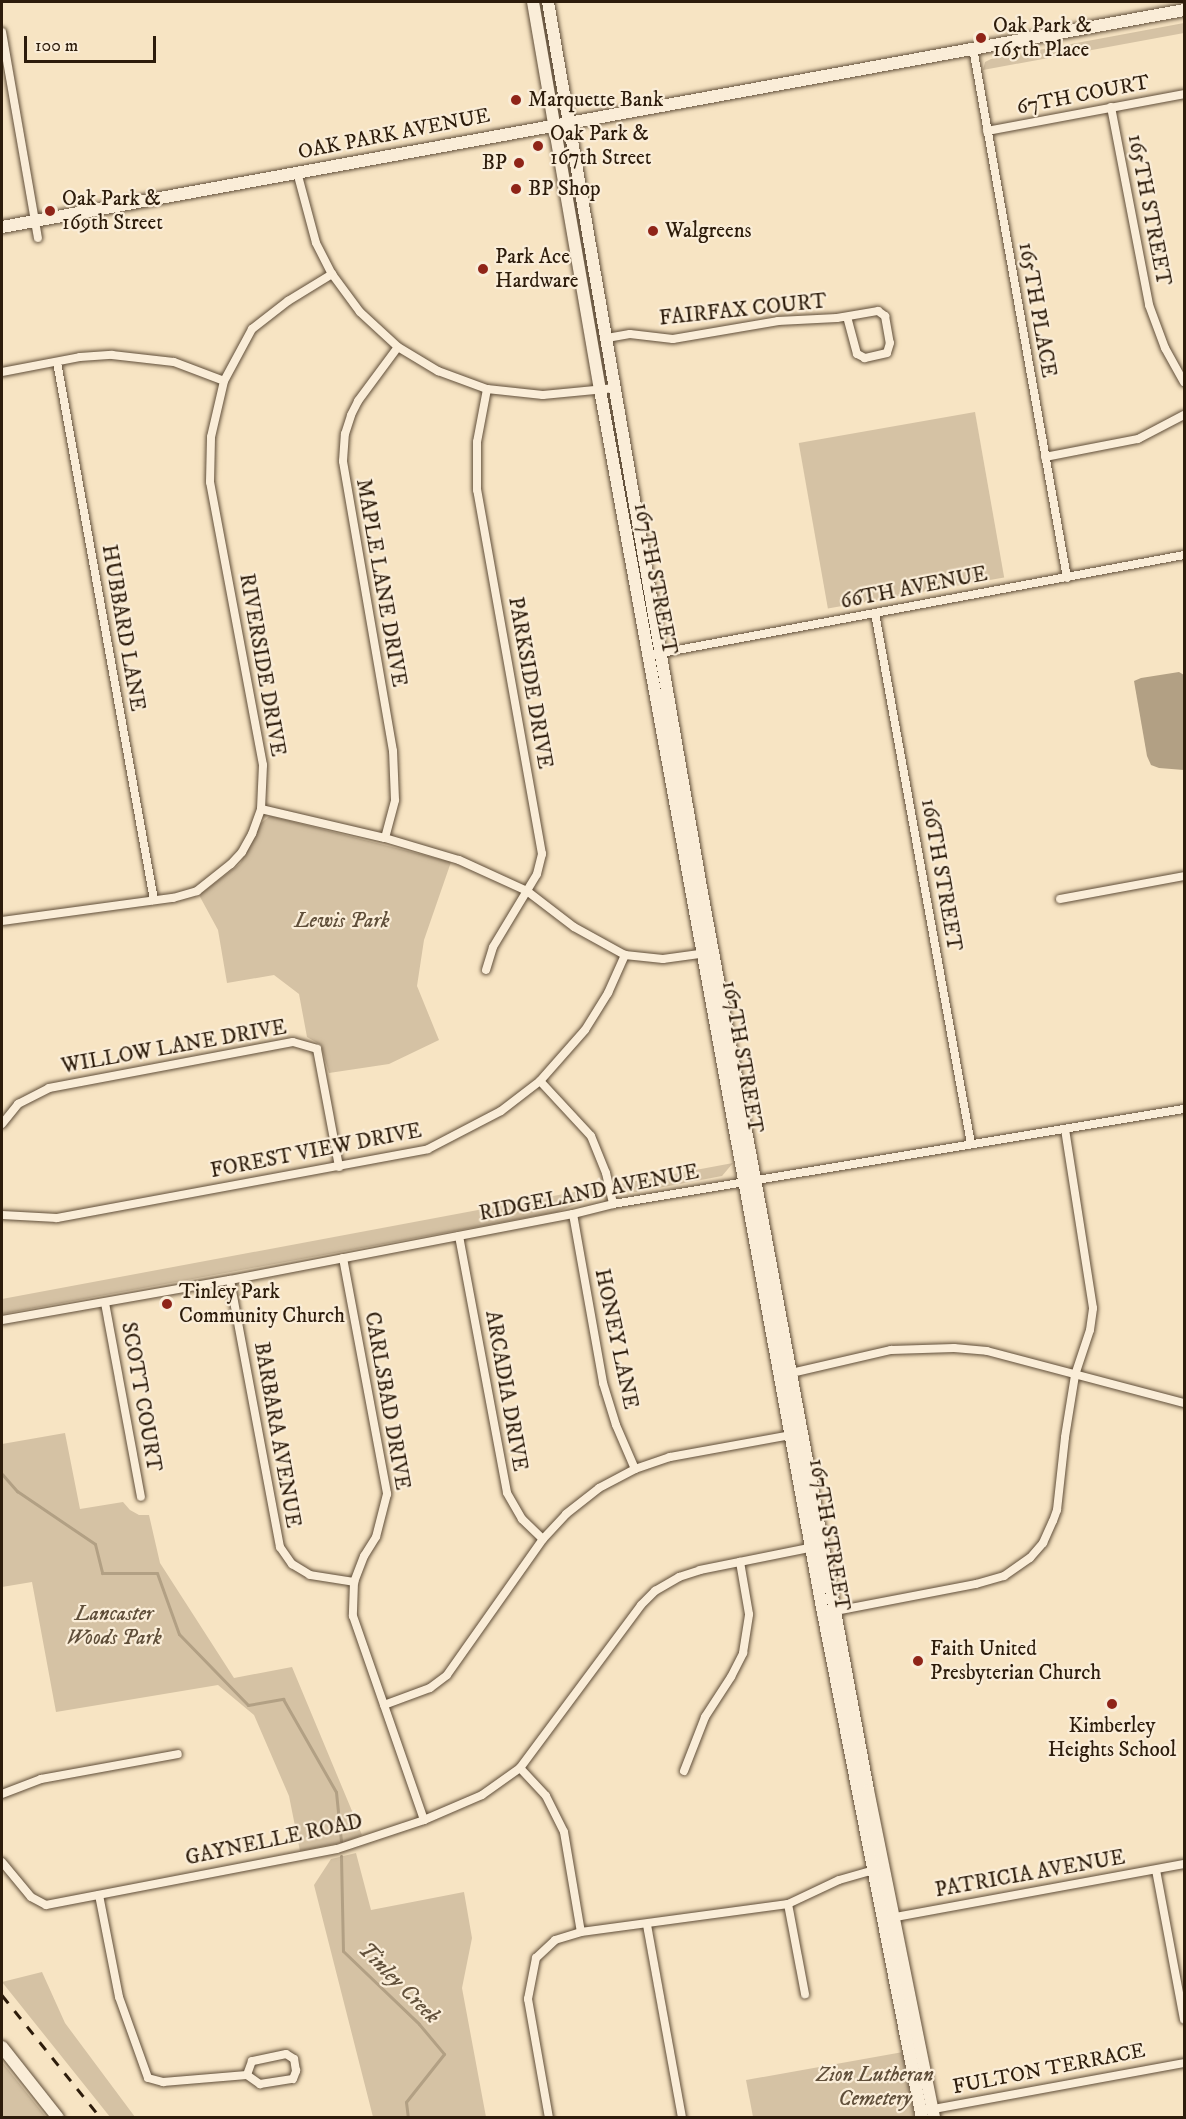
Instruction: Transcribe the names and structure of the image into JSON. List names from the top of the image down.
{
  "streets": {
    "main road": ["OAK PARK AVENUE", "167TH STREET"],
    "street": [
      "67TH COURT",
      "165TH STREET",
      "FAIRFAX COURT",
      "165TH PLACE",
      "MAPLE LANE DRIVE",
      "66TH AVENUE",
      "HUBBARD LANE",
      "RIVERSIDE DRIVE",
      "PARKSIDE DRIVE",
      "166TH STREET",
      "WILLOW LANE DRIVE",
      "FOREST VIEW DRIVE",
      "RIDGELAND AVENUE",
      "HONEY LANE",
      "ARCADIA DRIVE",
      "SCOTT COURT",
      "CARLSBAD DRIVE",
      "BARBARA AVENUE",
      "GAYNELLE ROAD",
      "PATRICIA AVENUE",
      "FULTON TERRACE"
    ]
  },
  "crossings": [
    ["67TH COURT", "165TH STREET"],
    ["67TH COURT", "165TH PLACE"],
    ["OAK PARK AVENUE", "165TH PLACE"],
    ["OAK PARK AVENUE", "167TH STREET"],
    ["FAIRFAX COURT", "167TH STREET"],
    ["165TH PLACE", "66TH AVENUE"],
    ["167TH STREET", "66TH AVENUE"],
    ["167TH STREET", "RIDGELAND AVENUE"],
    ["167TH STREET", "GAYNELLE ROAD"],
    ["167TH STREET", "PATRICIA AVENUE"],
    ["167TH STREET", "FULTON TERRACE"],
    ["66TH AVENUE", "166TH STREET"],
    ["HUBBARD LANE", "RIVERSIDE DRIVE"],
    ["166TH STREET", "RIDGELAND AVENUE"],
    ["WILLOW LANE DRIVE", "FOREST VIEW DRIVE"],
    ["RIDGELAND AVENUE", "HONEY LANE"],
    ["RIDGELAND AVENUE", "ARCADIA DRIVE"],
    ["RIDGELAND AVENUE", "SCOTT COURT"],
    ["RIDGELAND AVENUE", "CARLSBAD DRIVE"],
    ["RIDGELAND AVENUE", "BARBARA AVENUE"],
    ["CARLSBAD DRIVE", "BARBARA AVENUE"],
    ["CARLSBAD DRIVE", "GAYNELLE ROAD"]
  ],
  "water": ["Tinley Creek"],
  "parks": ["Lewis Park", "Lancaster Woods Park", "Zion Lutheran Cemetery"],
  "places": [
    "Oak Park & 165th Place",
    "Marquette Bank",
    "Oak Park & 167th Street",
    "BP",
    "BP Shop",
    "Oak Park & 169th Street",
    "Walgreens",
    "Park Ace Hardware",
    "Tinley Park Community Church",
    "Faith United Presbyterian Church",
    "Kimberley Heights School"
  ],
  "scale_bar": "100 m"
}
